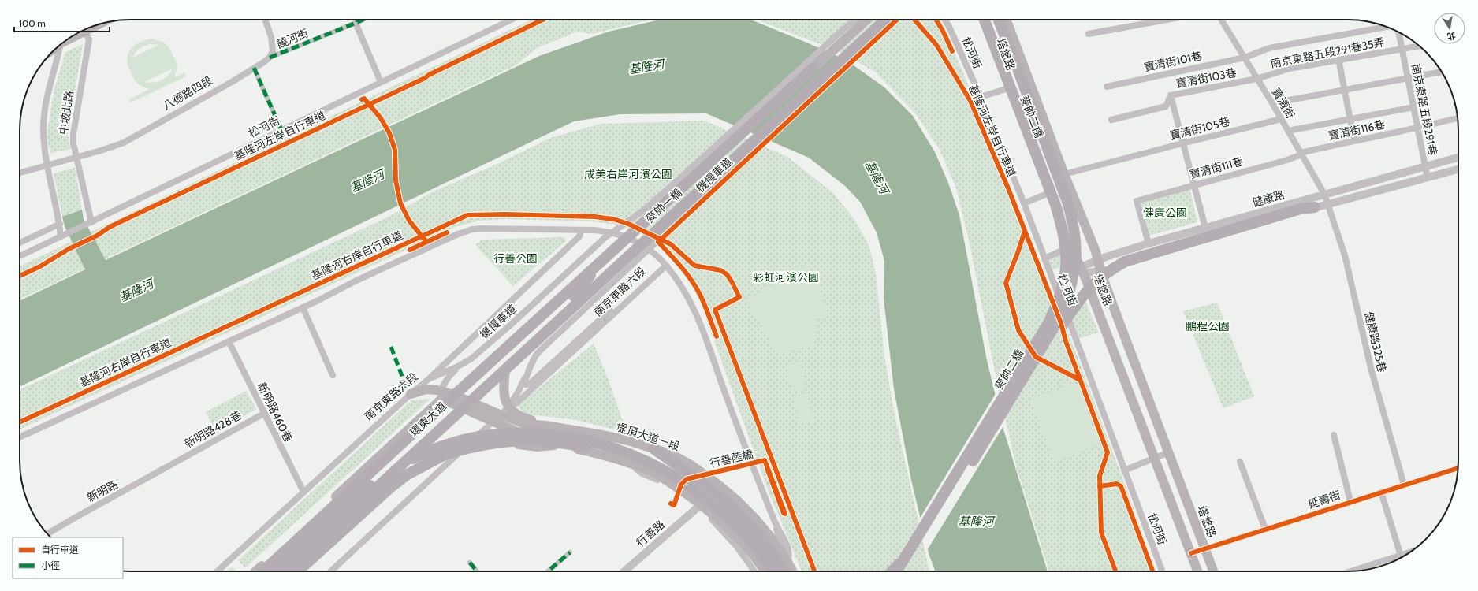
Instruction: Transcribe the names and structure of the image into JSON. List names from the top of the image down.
{
  "streets": {
    "highway": ["麥帥二橋", "麥帥一橋", "環東大道"],
    "main road": ["塔悠路", "堤頂大道一段"],
    "street": [
      "饒河街",
      "松河街",
      "南京東路五段291巷35弄",
      "寶清街101巷",
      "寶清街103巷",
      "八德路四段",
      "寶清街",
      "南京東路五段291巷",
      "中坡北路",
      "寶清街105巷",
      "寶清街116巷",
      "寶清街111巷",
      "機慢車道",
      "健康路",
      "南京東路六段",
      "健康路325巷",
      "新明路460巷",
      "新明路428巷",
      "新明路",
      "延壽街",
      "行善路"
    ],
    "cycle path": ["基隆河左岸自行車道", "基隆河右岸自行車道", "行善陸橋"]
  },
  "crossings": [
    ["饒河街", "八德路四段"],
    ["松河街", "中坡北路"],
    ["南京東路五段291巷35弄", "寶清街103巷"],
    ["南京東路五段291巷35弄", "寶清街"],
    ["南京東路五段291巷35弄", "南京東路五段291巷"],
    ["塔悠路", "麥帥二橋"],
    ["塔悠路", "寶清街105巷"],
    ["塔悠路", "健康路"],
    ["塔悠路", "延壽街"],
    ["寶清街101巷", "寶清街"],
    ["寶清街103巷", "寶清街"],
    ["八德路四段", "中坡北路"],
    ["寶清街", "寶清街105巷"],
    ["寶清街", "寶清街116巷"],
    ["寶清街", "寶清街111巷"],
    ["寶清街", "健康路"],
    ["寶清街", "健康路325巷"],
    ["南京東路五段291巷", "寶清街116巷"],
    ["南京東路五段291巷", "健康路"],
    ["寶清街116巷", "寶清街111巷"],
    ["寶清街111巷", "健康路"],
    ["機慢車道", "麥帥一橋"],
    ["機慢車道", "南京東路六段"],
    ["機慢車道", "堤頂大道一段"],
    ["健康路", "健康路325巷"],
    ["麥帥一橋", "環東大道"],
    ["麥帥一橋", "堤頂大道一段"],
    ["南京東路六段", "新明路460巷"],
    ["南京東路六段", "堤頂大道一段"],
    ["健康路325巷", "延壽街"],
    ["新明路460巷", "新明路428巷"],
    ["新明路428巷", "新明路"],
    ["堤頂大道一段", "行善路"]
  ],
  "water": ["基隆河"],
  "parks": [
    "成美右岸河濱公園",
    "健康公園",
    "行善公園",
    "彩虹河濱公園",
    "鵬程公園"
  ],
  "legend": ["自行車道", "小徑"],
  "scale_bar": "100 m",
  "north": "bottom"
}
